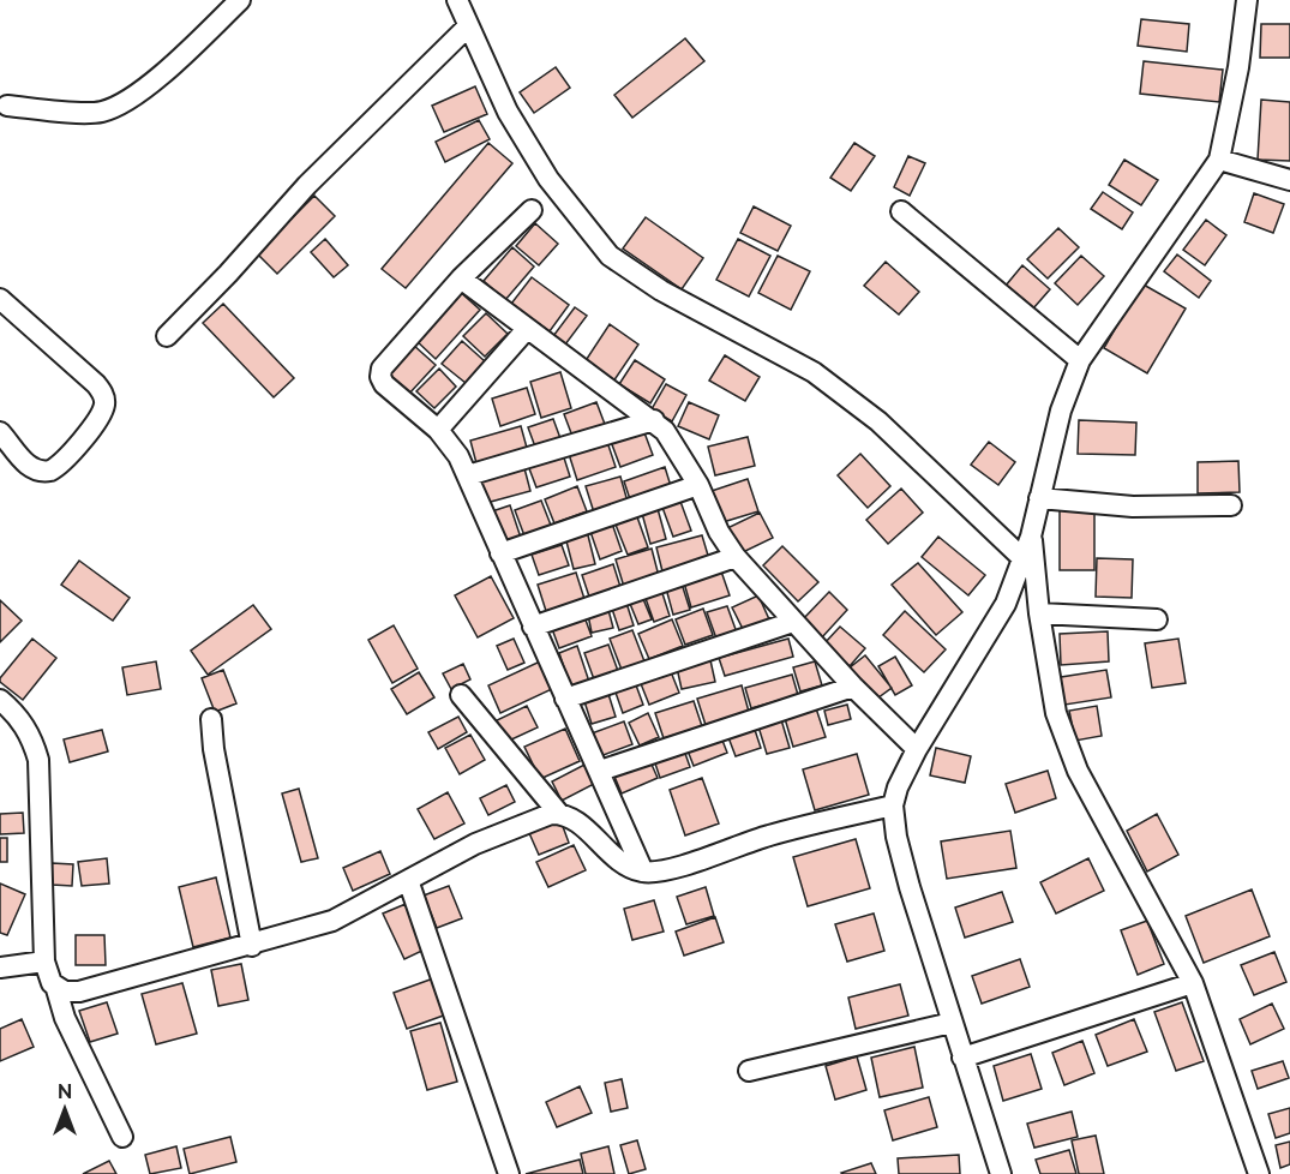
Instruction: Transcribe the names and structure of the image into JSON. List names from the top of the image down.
{
  "north": "top"
}
